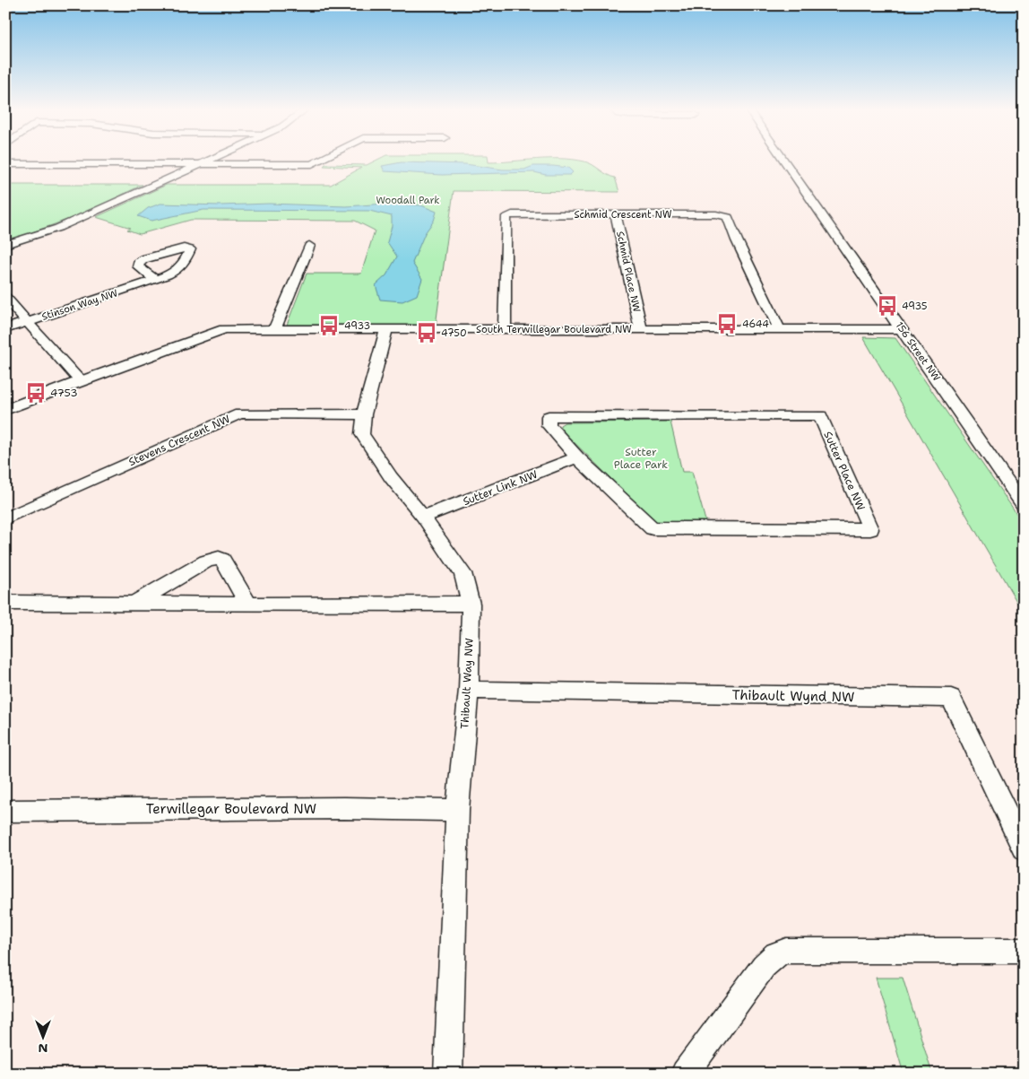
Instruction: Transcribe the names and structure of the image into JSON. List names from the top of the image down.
{
  "streets": {
    "street": [
      "Schmid Crescent NW",
      "Schmid Place NW",
      "Stinson Way NW",
      "South Terwillegar Boulevard NW",
      "156 Street NW",
      "Stevens Crescent NW",
      "Sutter Place NW",
      "Sutter Link NW",
      "Thibault Way NW",
      "Thibault Wynd NW",
      "Terwillegar Boulevard NW"
    ]
  },
  "crossings": [
    ["Schmid Crescent NW", "Schmid Place NW"],
    ["Schmid Crescent NW", "South Terwillegar Boulevard NW"],
    ["Schmid Place NW", "South Terwillegar Boulevard NW"],
    ["South Terwillegar Boulevard NW", "156 Street NW"],
    ["South Terwillegar Boulevard NW", "Thibault Way NW"],
    ["Stevens Crescent NW", "Thibault Way NW"],
    ["Sutter Place NW", "Sutter Link NW"],
    ["Sutter Link NW", "Thibault Way NW"],
    ["Thibault Way NW", "Thibault Wynd NW"],
    ["Thibault Way NW", "Terwillegar Boulevard NW"]
  ],
  "parks": ["Woodall Park", "Sutter Place Park"],
  "places": {
    "bus stop": [
      "4935",
      "4644",
      "4933",
      "4750",
      "4753"
    ]
  },
  "north": "bottom"
}
